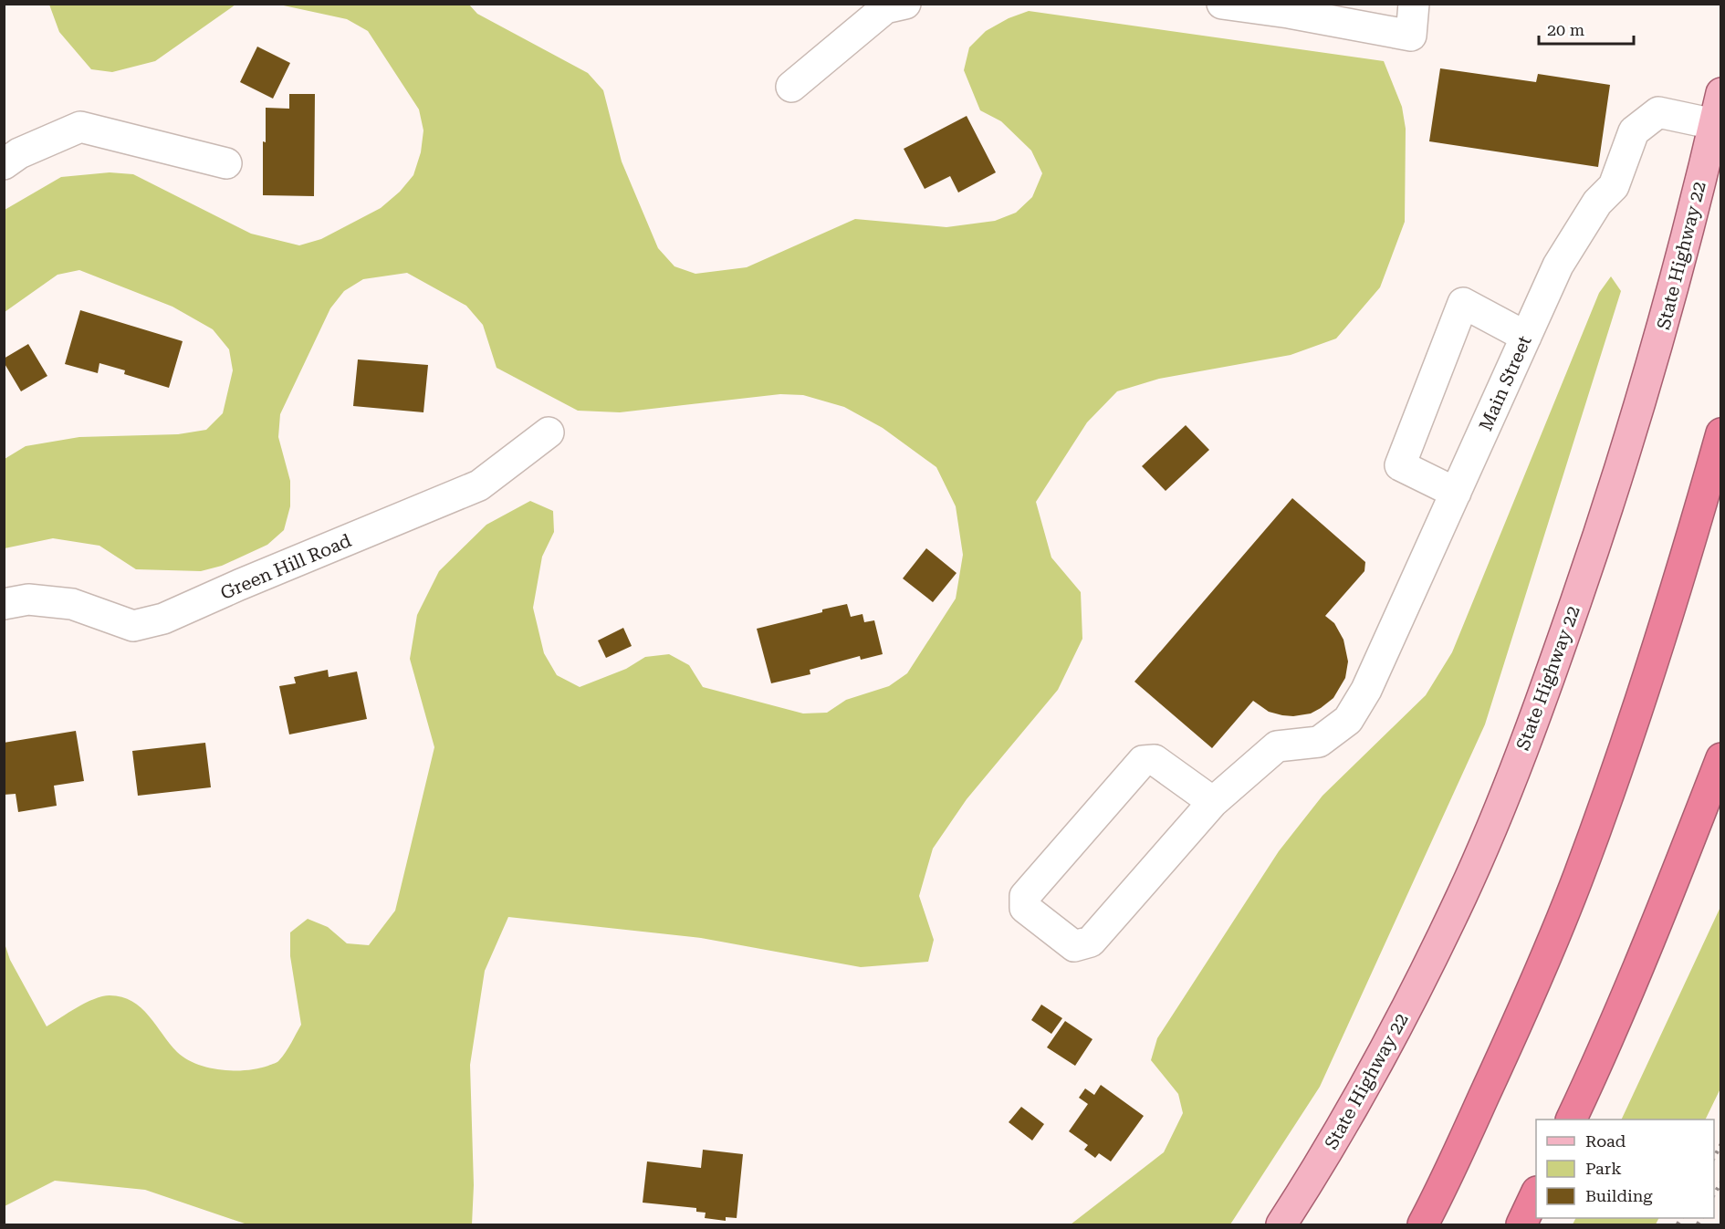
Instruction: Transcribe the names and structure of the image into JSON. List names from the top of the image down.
{
  "streets": {
    "main road": ["State Highway 22"],
    "street": ["Main Street", "Green Hill Road"]
  },
  "crossings": [
    ["State Highway 22", "Main Street"]
  ],
  "legend": ["Road", "Park", "Building"],
  "scale_bar": "20 m"
}
